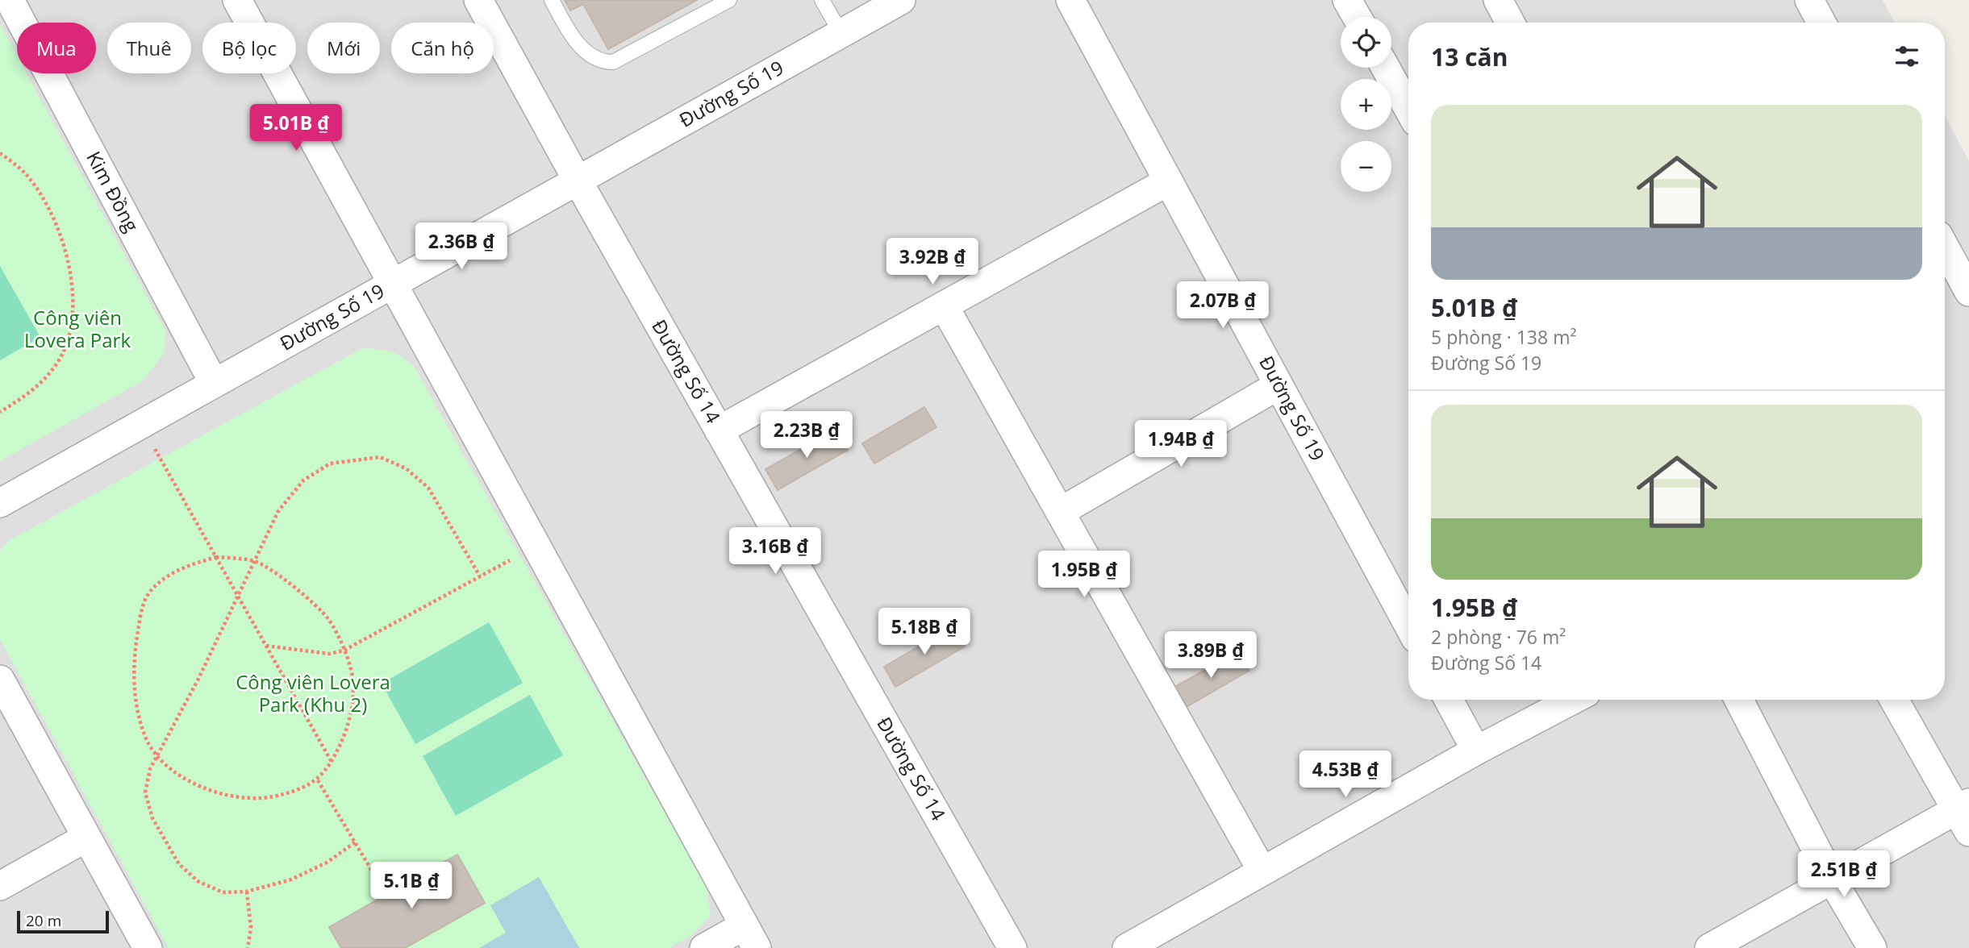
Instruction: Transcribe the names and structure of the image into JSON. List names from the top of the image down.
{
  "streets": {
    "street": ["Đường Số 19", "Kim Đồng", "Đường Số 14"]
  },
  "crossings": [
    ["Đường Số 19", "Kim Đồng"],
    ["Đường Số 19", "Đường Số 14"]
  ],
  "parks": ["Công viên Lovera Park", "Công viên Lovera Park (Khu 2)"],
  "scale_bar": "20 m",
  "page": {
    "map_buttons": ["+", "−"],
    "chip": [
      "Mua",
      "Thuê",
      "Bộ lọc",
      "Mới",
      "Căn hộ"
    ],
    "heading": "13 căn",
    "list": [
      {
        "name": "5.01B ₫",
        "note": "5 phòng · 138 m² · Đường Số 19"
      },
      {
        "name": "1.95B ₫",
        "note": "2 phòng · 76 m² · Đường Số 14"
      }
    ],
    "price": [
      "5.01B ₫",
      "2.36B ₫",
      "3.92B ₫",
      "2.07B ₫",
      "2.23B ₫",
      "1.94B ₫",
      "3.16B ₫",
      "1.95B ₫",
      "5.18B ₫",
      "3.89B ₫",
      "4.53B ₫",
      "2.51B ₫",
      "5.1B ₫"
    ],
    "scale": "20 m"
  }
}
